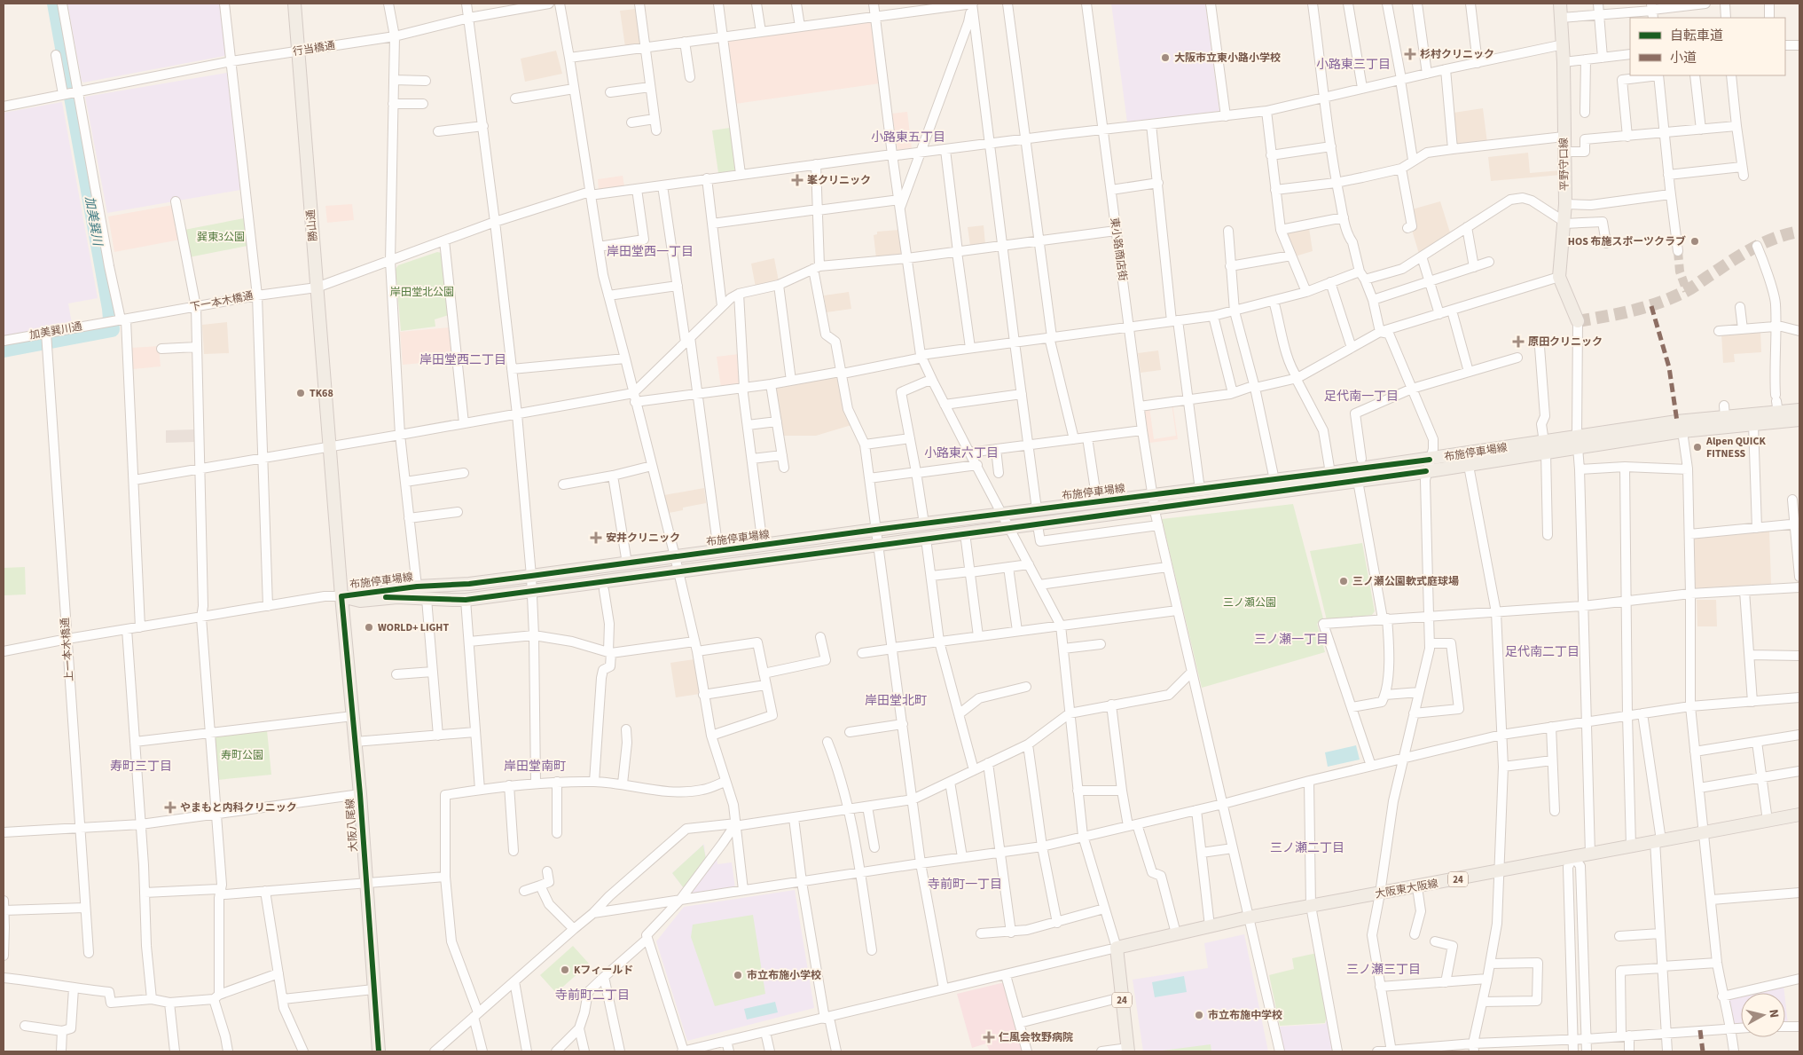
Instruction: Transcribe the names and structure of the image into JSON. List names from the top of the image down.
{
  "streets": {
    "main road": [
      "平野守口線",
      "勝山通",
      "布施停車場線",
      "大阪八尾線",
      "24",
      "大阪東大阪線"
    ],
    "street": [
      "行当橋通",
      "東小路商店街",
      "下一本木橋通",
      "加美巽川通",
      "上一本木橋通"
    ]
  },
  "crossings": [
    ["行当橋通", "勝山通"],
    ["平野守口線", "下一本木橋通"],
    ["勝山通", "下一本木橋通"],
    ["勝山通", "大阪八尾線"],
    ["東小路商店街", "下一本木橋通"],
    ["東小路商店街", "布施停車場線"],
    ["東小路商店街", "大阪東大阪線"],
    ["下一本木橋通", "加美巽川通"],
    ["加美巽川通", "上一本木橋通"],
    ["布施停車場線", "大阪八尾線"],
    ["24", "大阪東大阪線"]
  ],
  "districts": [
    "小路東三丁目",
    "小路東五丁目",
    "岸田堂西一丁目",
    "岸田堂西二丁目",
    "足代南一丁目",
    "小路東六丁目",
    "三ノ瀬一丁目",
    "足代南二丁目",
    "岸田堂北町",
    "寿町三丁目",
    "岸田堂南町",
    "三ノ瀬二丁目",
    "寺前町一丁目",
    "三ノ瀬三丁目",
    "寺前町二丁目"
  ],
  "water": ["加美巽川"],
  "parks": [
    "巽東3公園",
    "岸田堂北公園",
    "三ノ瀬公園",
    "寿町公園"
  ],
  "places": {
    "health": [
      "杉村クリニック",
      "峯クリニック",
      "原田クリニック",
      "安井クリニック",
      "やまもと内科クリニック",
      "仁風会牧野病院"
    ],
    "other": [
      "大阪市立東小路小学校",
      "HOS 布施スポーツクラブ",
      "TK68",
      "Alpen QUICK FITNESS",
      "三ノ瀬公園軟式庭球場",
      "WORLD+ LIGHT",
      "Kフィールド",
      "市立布施小学校",
      "市立布施中学校"
    ]
  },
  "legend": ["自転車道", "小道"],
  "north": "right"
}
